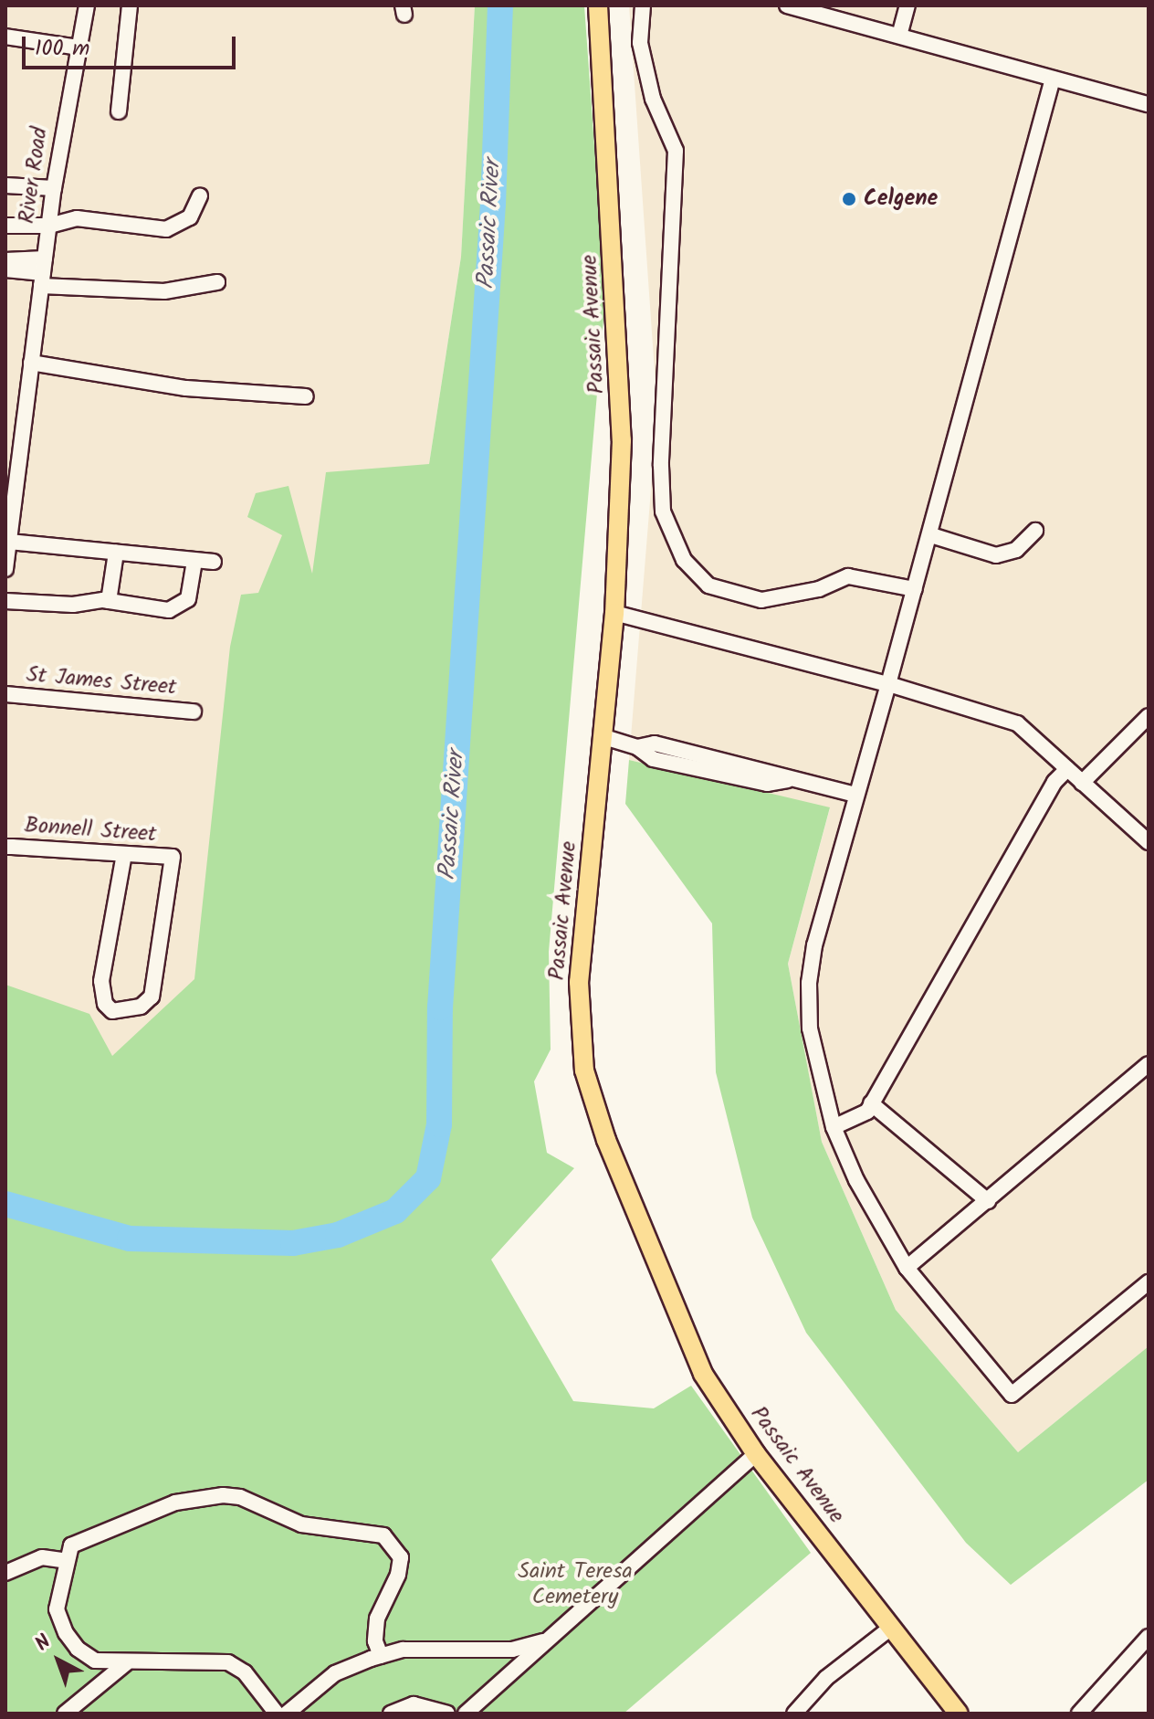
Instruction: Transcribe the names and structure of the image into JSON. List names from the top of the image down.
{
  "streets": {
    "main road": ["Passaic Avenue"],
    "street": ["River Road", "St James Street", "Bonnell Street"]
  },
  "water": ["Passaic River"],
  "parks": ["Saint Teresa Cemetery"],
  "places": ["Celgene"],
  "scale_bar": "100 m",
  "north": "top left"
}
